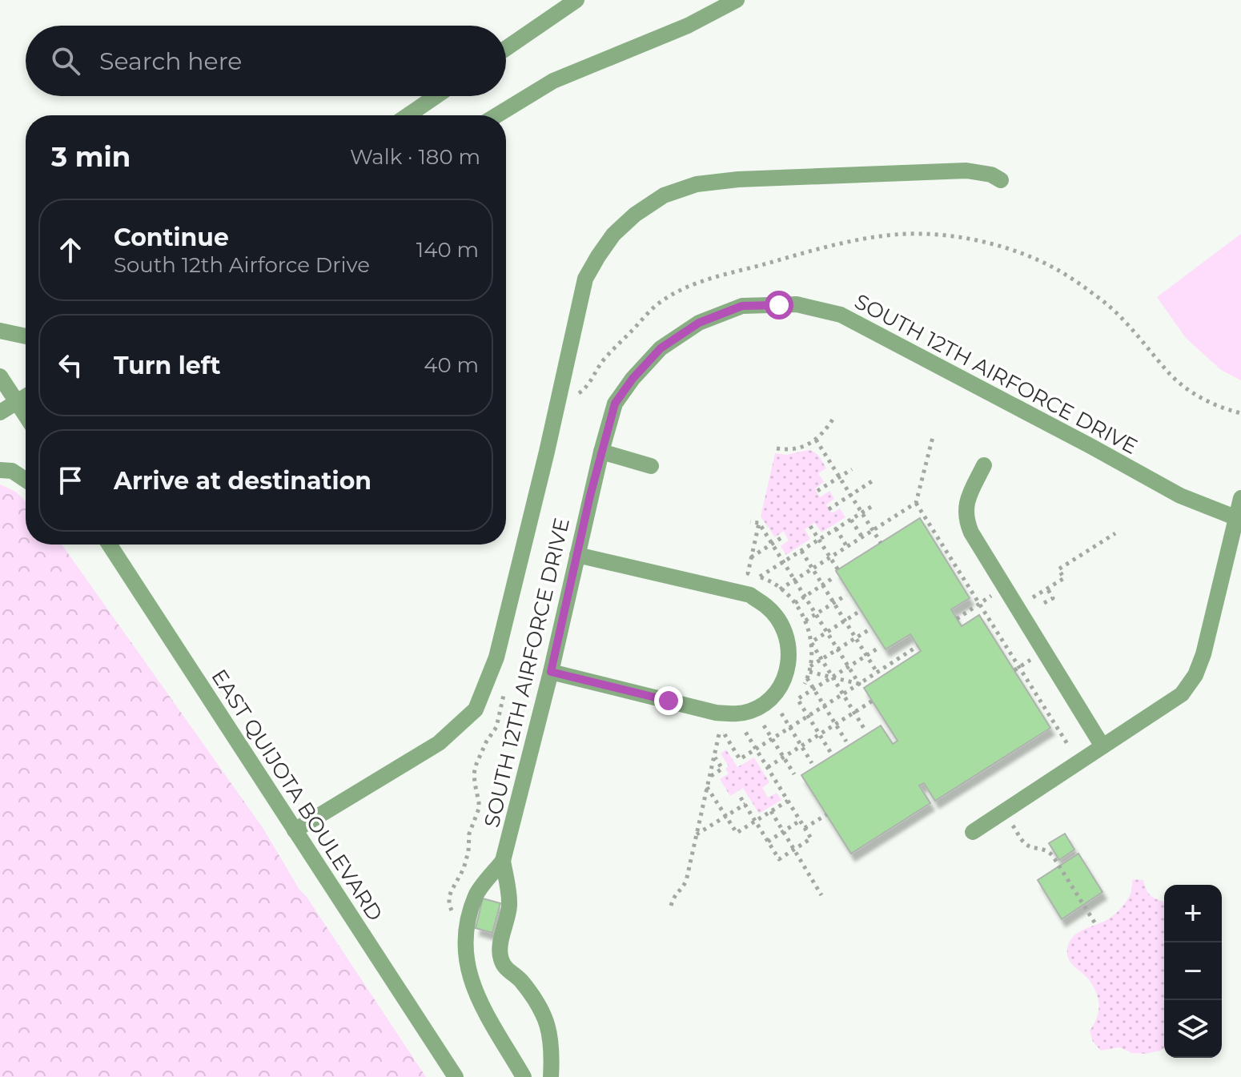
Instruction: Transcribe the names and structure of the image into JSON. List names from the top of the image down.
{
  "streets": {
    "street": ["SOUTH 12TH AIRFORCE DRIVE", "EAST QUIJOTA BOULEVARD"]
  },
  "page": {
    "search": "Search here",
    "heading": ["3 min", "Walk · 180 m"],
    "list": [
      ["Continue", "South 12th Airforce Drive", "140 m"],
      ["Turn left", "40 m"],
      "Arrive at destination"
    ],
    "map_buttons": ["+", "−"]
  }
}
